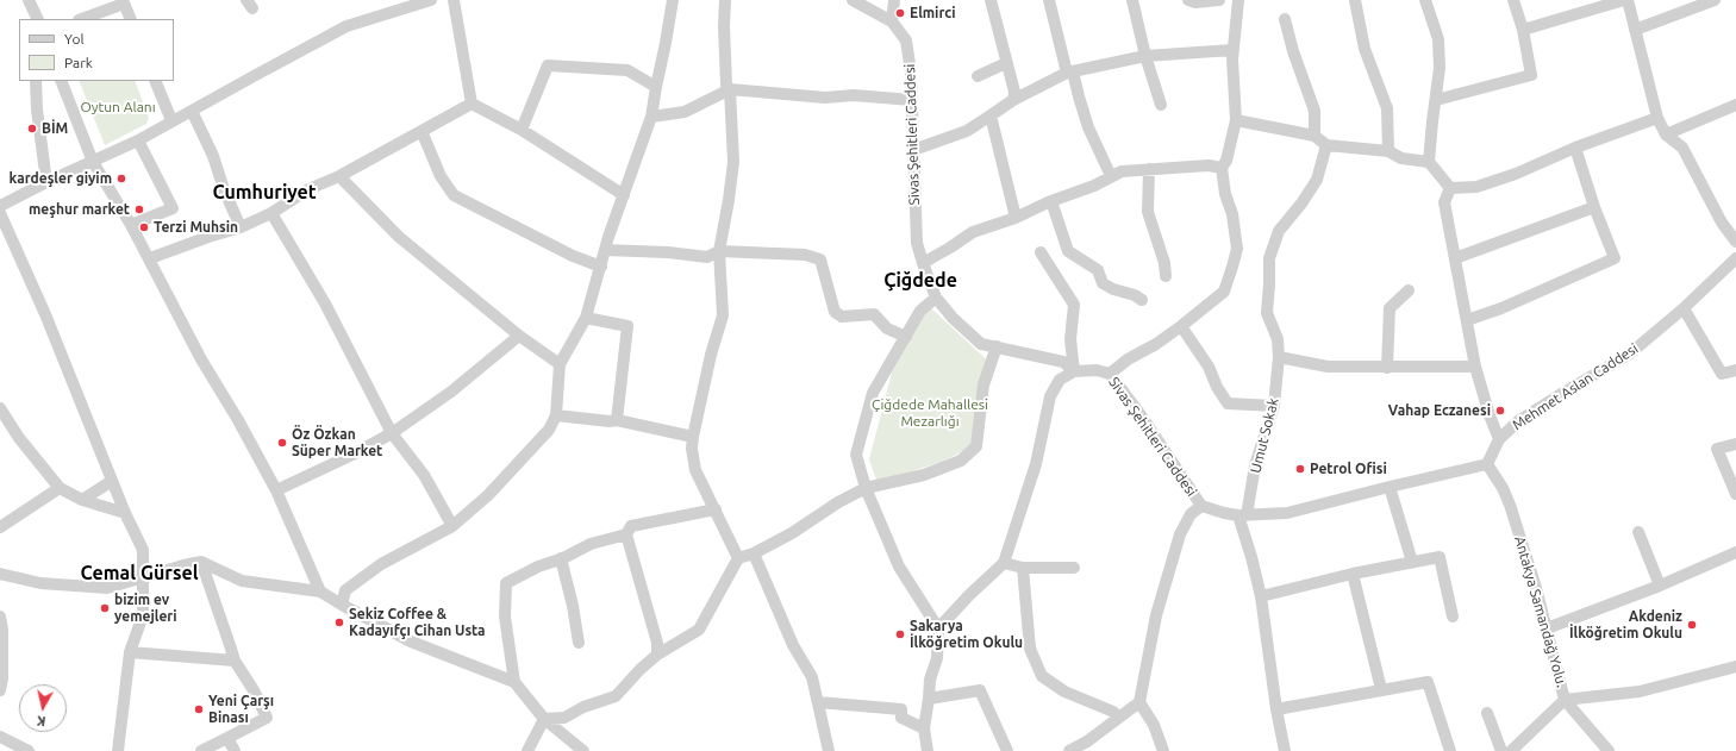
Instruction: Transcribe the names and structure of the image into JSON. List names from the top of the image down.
{
  "streets": {
    "street": [
      "Sivas Şehitleri Caddesi",
      "Mehmet Aslan Caddesi",
      "Umut Sokak",
      "Antakya Samandağ Yolu."
    ]
  },
  "crossings": [
    ["Sivas Şehitleri Caddesi", "Mehmet Aslan Caddesi"],
    ["Sivas Şehitleri Caddesi", "Umut Sokak"],
    ["Sivas Şehitleri Caddesi", "Antakya Samandağ Yolu."],
    ["Mehmet Aslan Caddesi", "Antakya Samandağ Yolu."]
  ],
  "districts": ["Cumhuriyet", "Çiğdede", "Cemal Gürsel"],
  "parks": ["Oytun Alanı", "Çiğdede Mahallesi Mezarlığı"],
  "places": [
    "Elmirci",
    "BİM",
    "kardeşler giyim",
    "meşhur market",
    "Terzi Muhsin",
    "Vahap Eczanesi",
    "Öz Özkan Süper Market",
    "Petrol Ofisi",
    "bizim ev yemejleri",
    "Sekiz Coffee & Kadayıfçı Cihan Usta",
    "Akdeniz İlköğretim Okulu",
    "Sakarya İlköğretim Okulu",
    "Yeni Çarşı Binası"
  ],
  "legend": ["Yol", "Park"],
  "north": "bottom"
}
